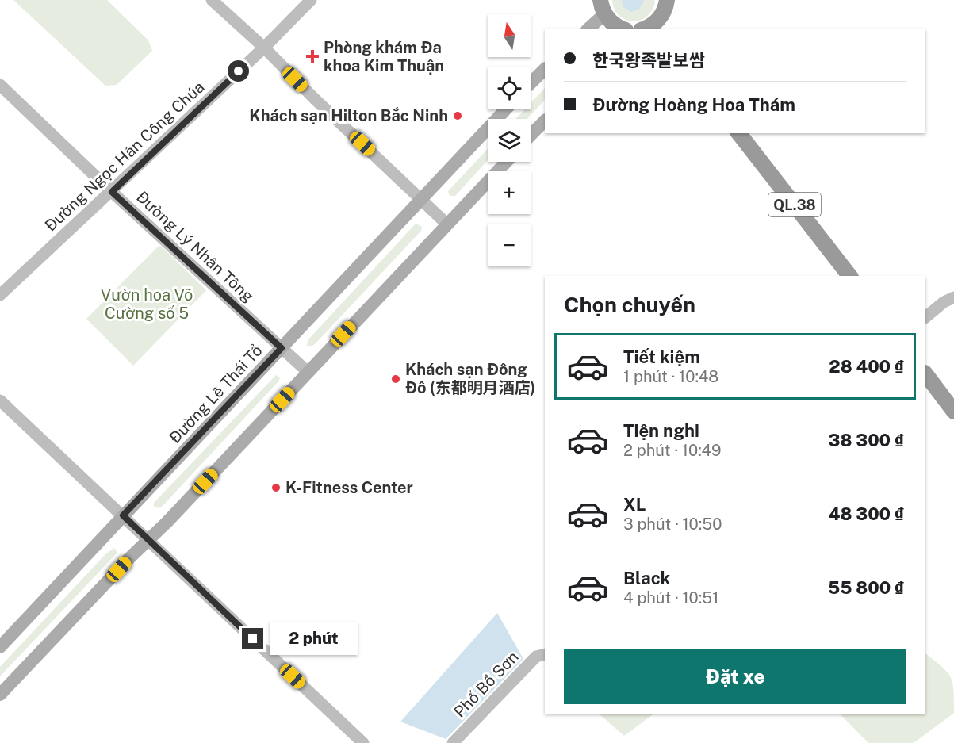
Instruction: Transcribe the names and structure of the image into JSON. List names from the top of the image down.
{
  "streets": {
    "highway": ["QL.38"],
    "main road": ["Đường Lê Thái Tổ"],
    "street": ["Đường Ngọc Hân Công Chúa", "Đường Lý Nhân Tông", "Phố Bồ Sơn"]
  },
  "crossings": [
    ["Đường Ngọc Hân Công Chúa", "Đường Lý Nhân Tông"],
    ["Đường Lý Nhân Tông", "Đường Lê Thái Tổ"]
  ],
  "parks": ["Vườn hoa Võ Cường số 5"],
  "places": {
    "health": ["Phòng khám Đa khoa Kim Thuận"],
    "other": ["Khách sạn Hilton Bắc Ninh", "Khách sạn Đông Đô (东都明月酒店)", "K-Fitness Center"]
  },
  "north": "top",
  "page": {
    "map_buttons": ["+", "−"],
    "banner": ["한국왕족발보쌈", "Đường Hoàng Hoa Thám"],
    "heading": "Chọn chuyến",
    "list": [
      {
        "name": "Tiết kiệm",
        "note": "1 phút · 10:48",
        "value": "28 400 ₫"
      },
      {
        "name": "Tiện nghi",
        "note": "2 phút · 10:49",
        "value": "38 300 ₫"
      },
      {
        "name": "XL",
        "note": "3 phút · 10:50",
        "value": "48 300 ₫"
      },
      {
        "name": "Black",
        "note": "4 phút · 10:51",
        "value": "55 800 ₫"
      }
    ],
    "bubble": "2 phút",
    "buttons": "Đặt xe"
  }
}
